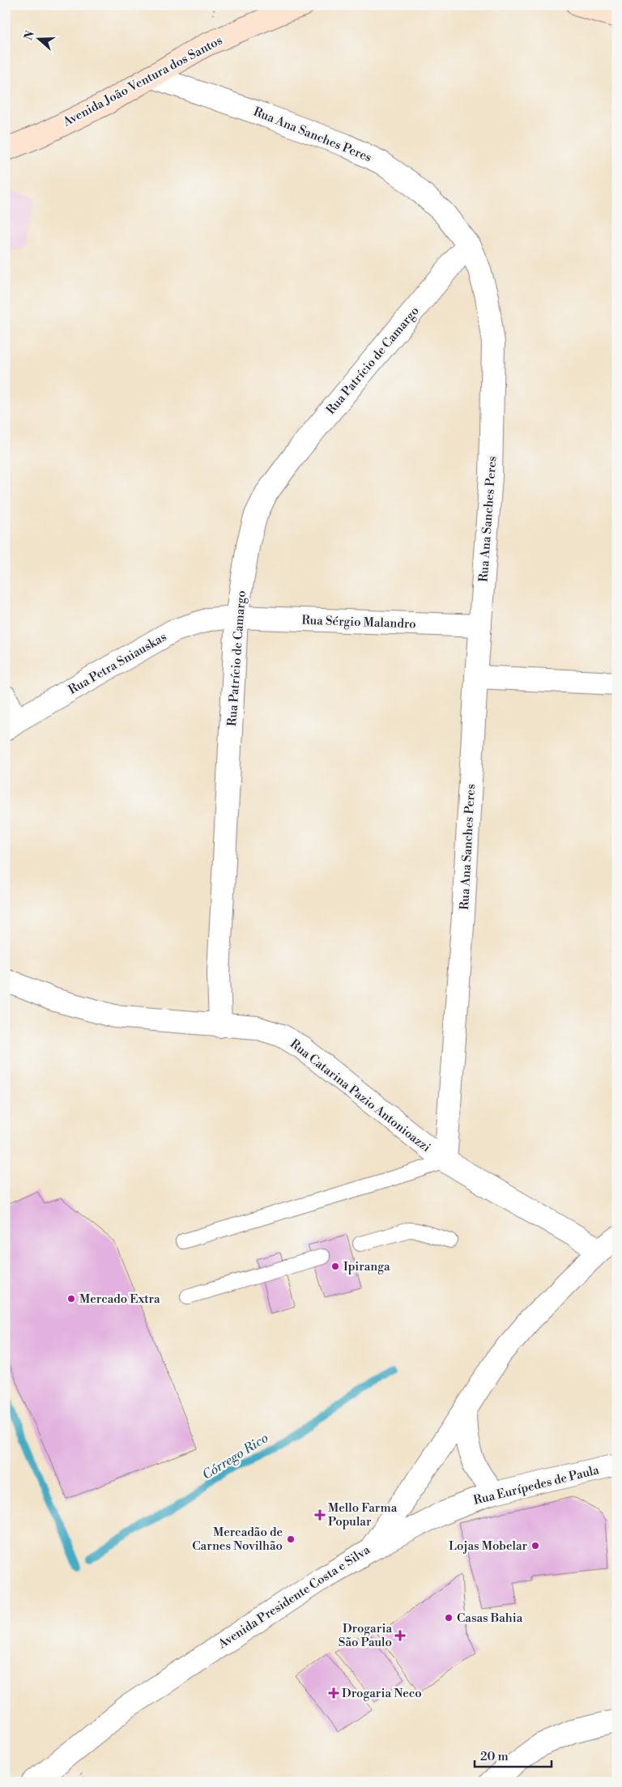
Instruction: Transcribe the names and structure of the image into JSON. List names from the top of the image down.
{
  "streets": {
    "main road": ["Avenida João Ventura dos Santos"],
    "street": [
      "Rua Ana Sanches Peres",
      "Rua Patrício de Camargo",
      "Rua Sérgio Malandro",
      "Rua Petra Sniauskas",
      "Rua Catarina Pazio Antonioazzi",
      "Rua Eurípedes de Paula",
      "Avenida Presidente Costa e Silva"
    ]
  },
  "crossings": [
    ["Avenida João Ventura dos Santos", "Rua Ana Sanches Peres"],
    ["Rua Ana Sanches Peres", "Rua Patrício de Camargo"],
    ["Rua Ana Sanches Peres", "Rua Sérgio Malandro"],
    ["Rua Ana Sanches Peres", "Rua Catarina Pazio Antonioazzi"],
    ["Rua Patrício de Camargo", "Rua Sérgio Malandro"],
    ["Rua Patrício de Camargo", "Rua Petra Sniauskas"],
    ["Rua Patrício de Camargo", "Rua Catarina Pazio Antonioazzi"],
    ["Rua Sérgio Malandro", "Rua Petra Sniauskas"],
    ["Rua Catarina Pazio Antonioazzi", "Avenida Presidente Costa e Silva"],
    ["Rua Eurípedes de Paula", "Avenida Presidente Costa e Silva"]
  ],
  "water": ["Córrego Rico"],
  "places": {
    "other": [
      "Ipiranga",
      "Mercado Extra",
      "Mercadão de Carnes Novilhão",
      "Lojas Mobelar",
      "Casas Bahia"
    ],
    "health": ["Mello Farma Popular", "Drogaria São Paulo", "Drogaria Neco"]
  },
  "scale_bar": "20 m",
  "north": "left"
}
